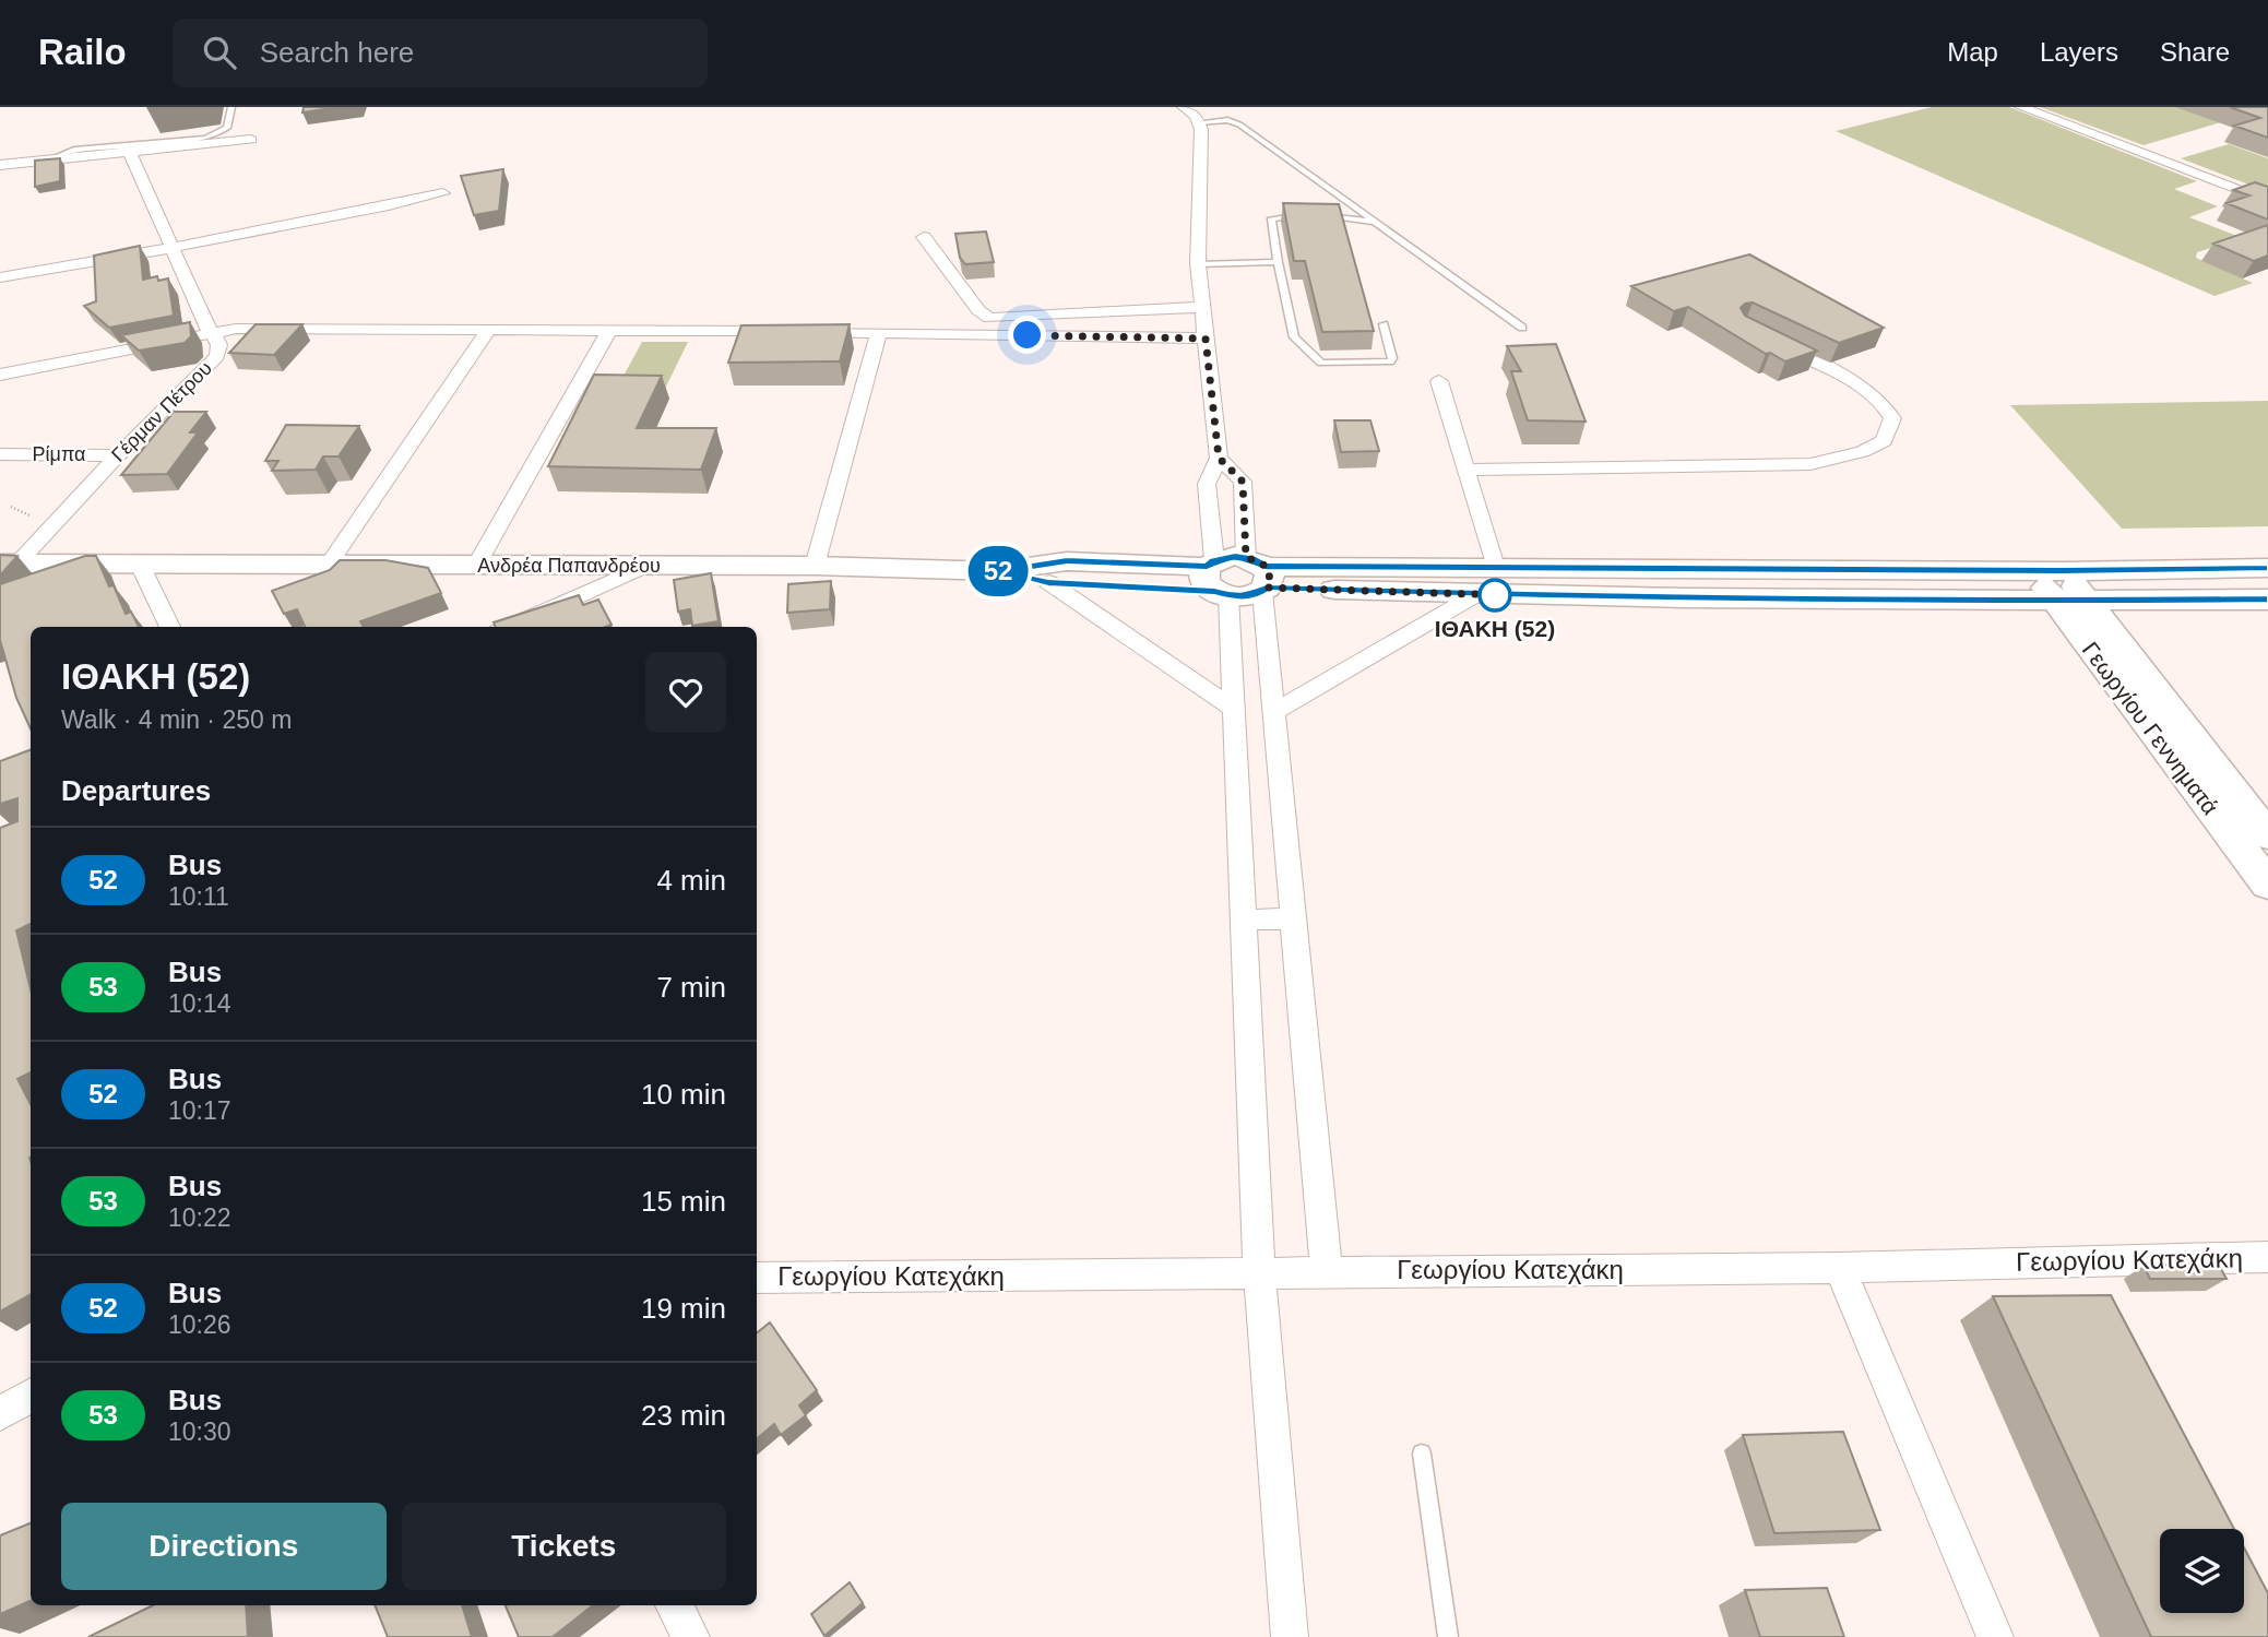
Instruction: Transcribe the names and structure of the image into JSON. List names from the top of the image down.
{
  "streets": {
    "street": [
      "Γέρμαν Πέτρου",
      "Ρίμπα",
      "Ανδρέα Παπανδρέου",
      "Γεωργίου Γεννηματά",
      "Γεωργίου Κατεχάκη"
    ]
  },
  "crossings": [
    ["Γέρμαν Πέτρου", "Ρίμπα"],
    ["Γέρμαν Πέτρου", "Ανδρέα Παπανδρέου"]
  ],
  "places": ["ΙΘΑΚΗ (52)"],
  "lines": ["bus line 52"],
  "page": {
    "header": "Railo",
    "search": "Search here",
    "nav": ["Map", "Layers", "Share"],
    "on_map": "52",
    "heading": [
      ["ΙΘΑΚΗ (52)", "Walk · 4 min · 250 m"],
      "Departures"
    ],
    "list": [
      {
        "mark": "52",
        "name": "Bus",
        "note": "10:11",
        "value": "4 min"
      },
      {
        "mark": "53",
        "name": "Bus",
        "note": "10:14",
        "value": "7 min"
      },
      {
        "mark": "52",
        "name": "Bus",
        "note": "10:17",
        "value": "10 min"
      },
      {
        "mark": "53",
        "name": "Bus",
        "note": "10:22",
        "value": "15 min"
      },
      {
        "mark": "52",
        "name": "Bus",
        "note": "10:26",
        "value": "19 min"
      },
      {
        "mark": "53",
        "name": "Bus",
        "note": "10:30",
        "value": "23 min"
      }
    ],
    "buttons": ["Directions", "Tickets"]
  }
}
